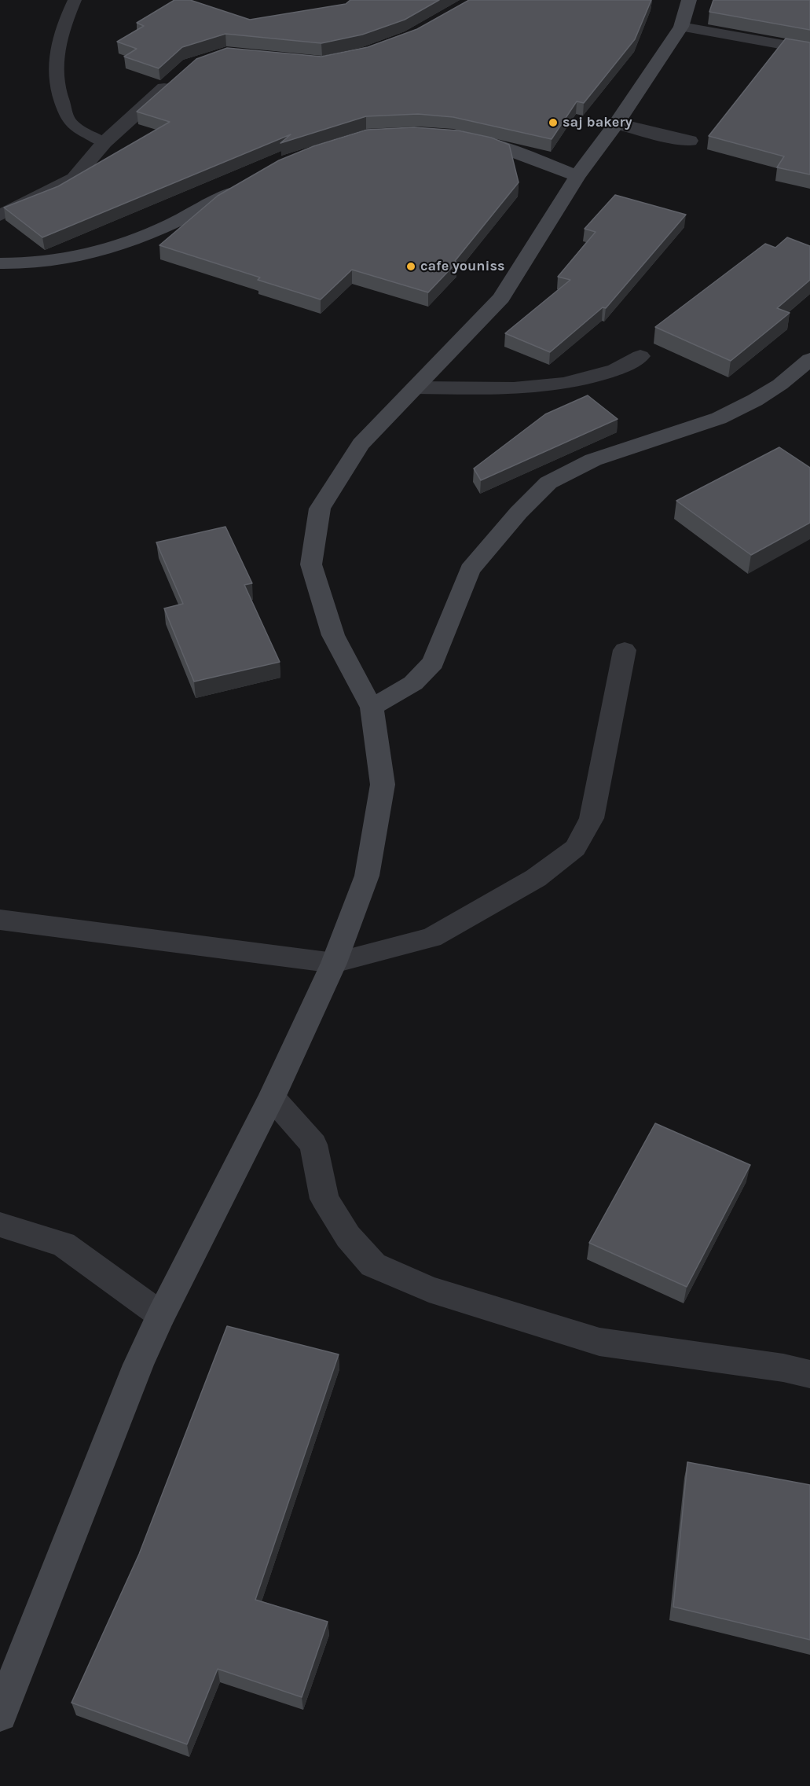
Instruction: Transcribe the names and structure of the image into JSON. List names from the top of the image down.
{
  "places": ["saj bakery", "cafe youniss"]
}
